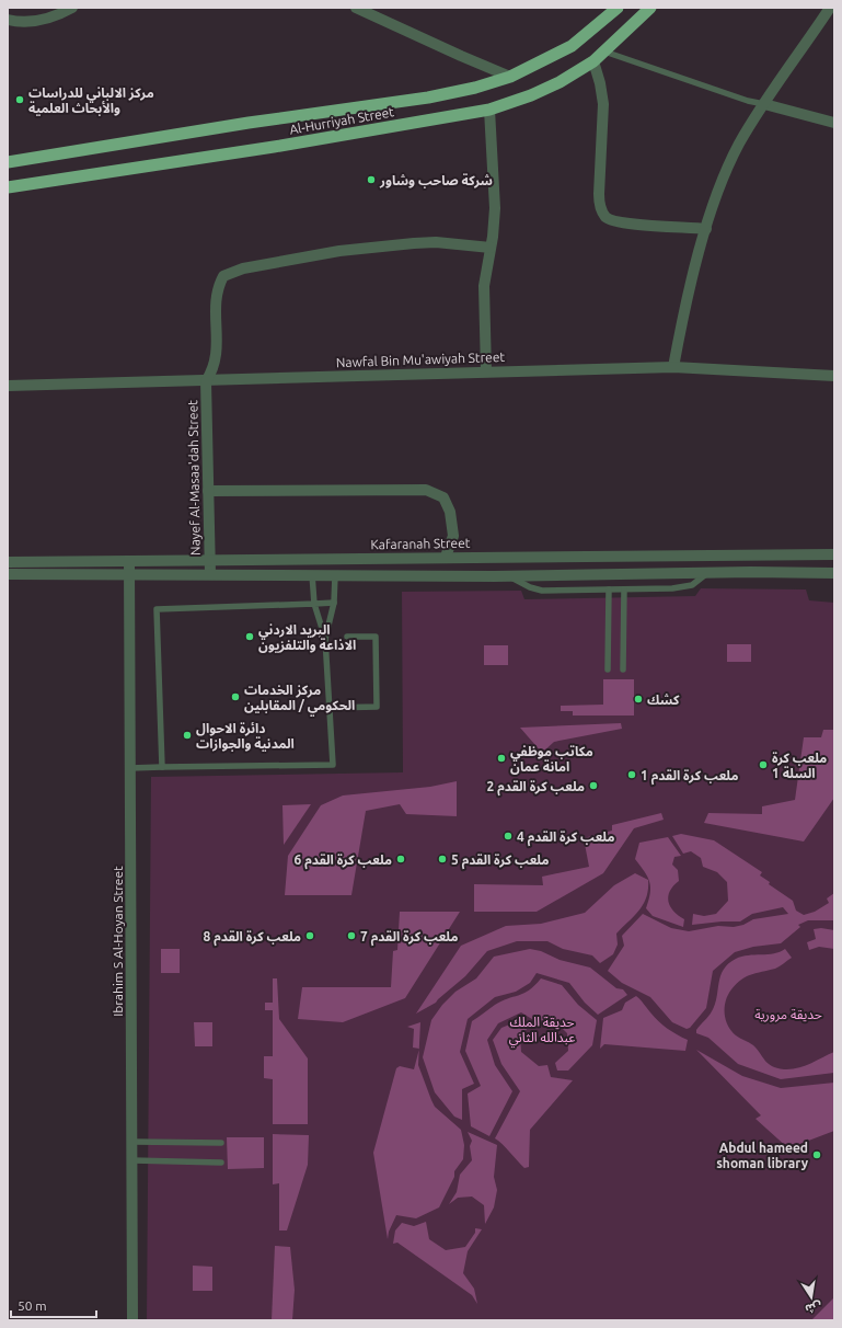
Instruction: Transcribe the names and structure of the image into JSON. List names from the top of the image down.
{
  "streets": {
    "highway": ["Al-Hurriyah Street"],
    "street": [
      "Nawfal Bin Mu'awiyah Street",
      "Nayef Al-Masaa'dah Street",
      "Kafaranah Street",
      "Ibrahim S Al-Hoyan Street"
    ]
  },
  "crossings": [
    ["Nawfal Bin Mu'awiyah Street", "Nayef Al-Masaa'dah Street"],
    ["Nayef Al-Masaa'dah Street", "Kafaranah Street"],
    ["Kafaranah Street", "Ibrahim S Al-Hoyan Street"]
  ],
  "parks": ["حديقة مرورية", "حديقة الملك عبدالله الثاني"],
  "places": [
    "مركز الالباني للدراسات والأبحاث العلمية",
    "شركة صاحب وشاور",
    "البريد الاردني الاذاعة والتلفزيون",
    "مركز الخدمات الحكومي / المقابلين",
    "كشك",
    "دائرة الاحوال المدنية والجوازات",
    "مكاتب موظفي امانة عمان",
    "ملعب كرة السلة 1",
    "ملعب كرة القدم 1",
    "ملعب كرة القدم 2",
    "ملعب كرة القدم 4",
    "ملعب كرة القدم 6",
    "ملعب كرة القدم 5",
    "ملعب كرة القدم 8",
    "ملعب كرة القدم 7",
    "Abdul hameed shoman library"
  ],
  "scale_bar": "50 m",
  "north": "bottom"
}
